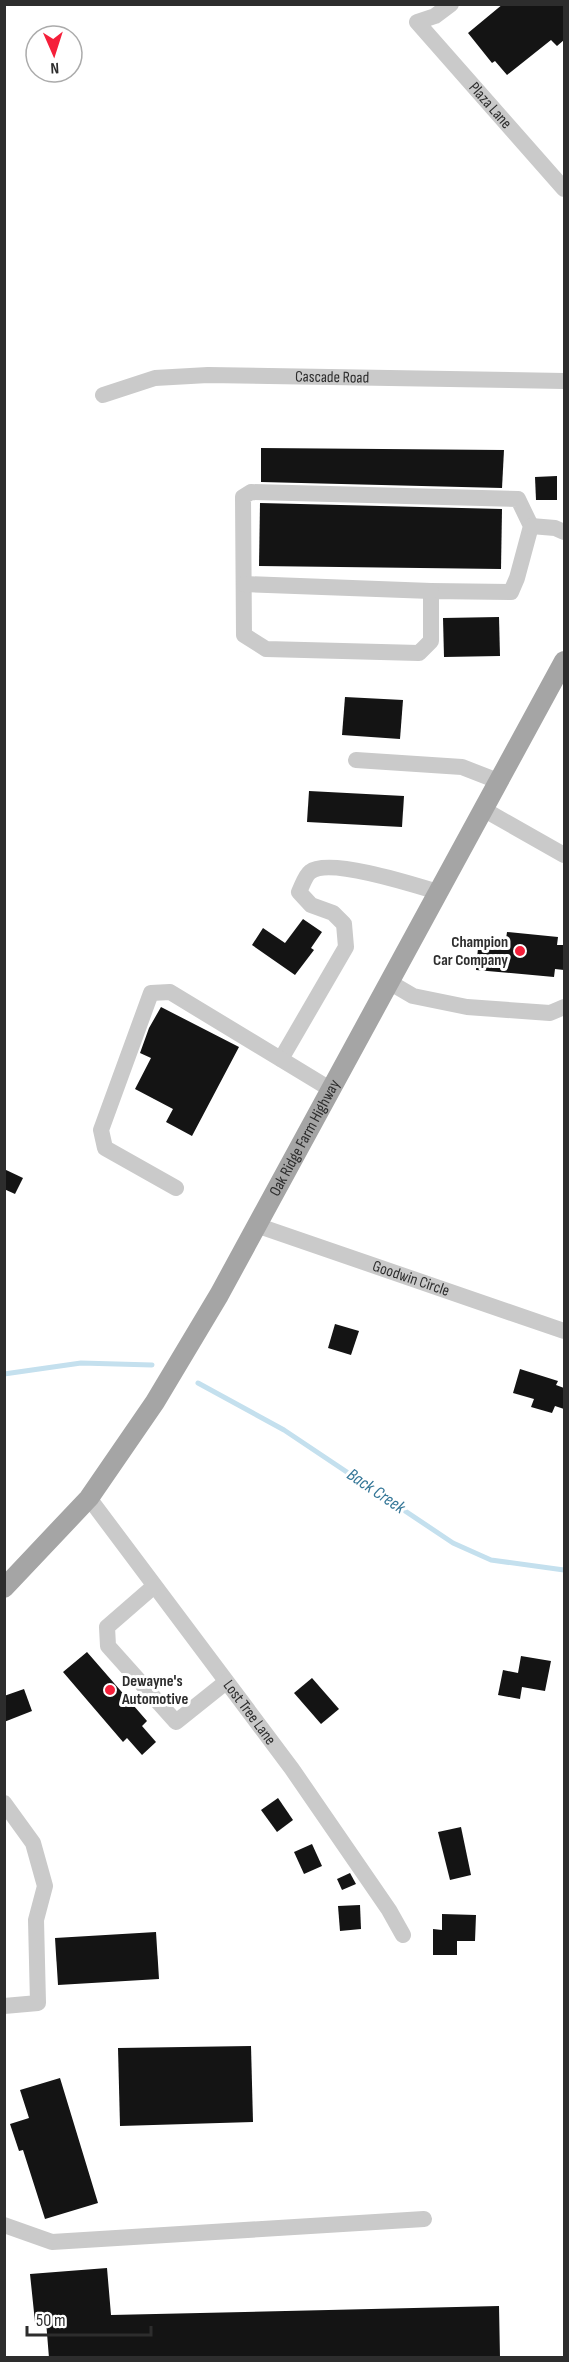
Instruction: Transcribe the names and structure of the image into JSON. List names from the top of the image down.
{
  "streets": {
    "main road": ["Oak Ridge Farm Highway"],
    "street": [
      "Plaza Lane",
      "Cascade Road",
      "Goodwin Circle",
      "Lost Tree Lane"
    ]
  },
  "crossings": [
    ["Oak Ridge Farm Highway", "Goodwin Circle"],
    ["Oak Ridge Farm Highway", "Lost Tree Lane"]
  ],
  "water": ["Back Creek"],
  "places": ["Champion Car Company", "Dewayne's Automotive"],
  "scale_bar": "50 m",
  "north": "bottom"
}
